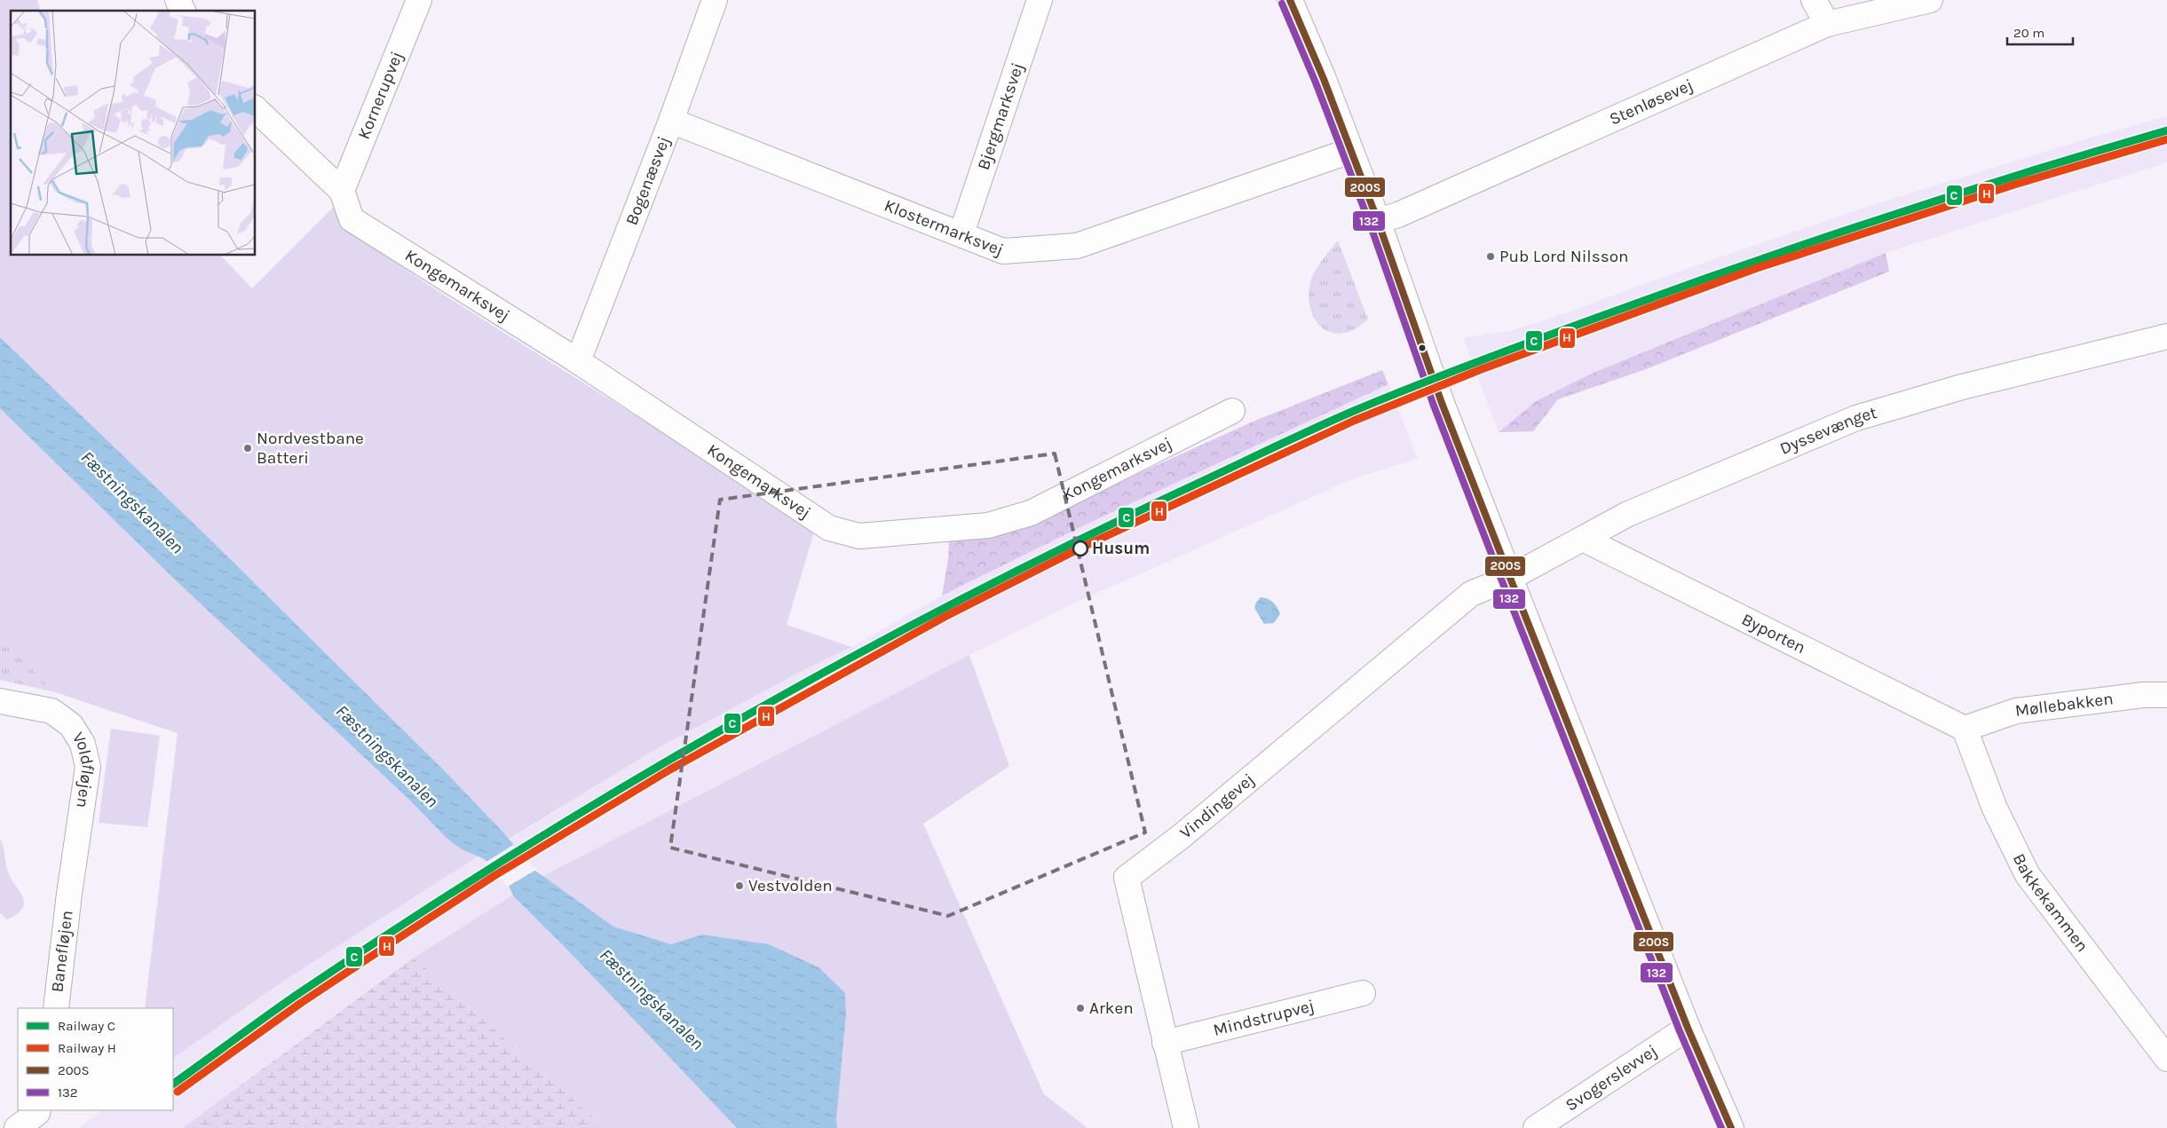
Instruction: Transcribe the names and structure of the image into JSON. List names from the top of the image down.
{
  "streets": {
    "street": [
      "Kornerupvej",
      "Stenløsevej",
      "Bjergmarksvej",
      "Bogenæsvej",
      "Klostermarksvej",
      "Kongemarksvej",
      "Dyssevænget",
      "Byporten",
      "Møllebakken",
      "Voldfløjen",
      "Vindingevej",
      "Bakkekammen",
      "Banefløjen",
      "Mindstrupvej",
      "Svogerslevvej"
    ]
  },
  "crossings": [
    ["Kornerupvej", "Kongemarksvej"],
    ["Bjergmarksvej", "Klostermarksvej"],
    ["Bogenæsvej", "Klostermarksvej"],
    ["Bogenæsvej", "Kongemarksvej"],
    ["Dyssevænget", "Byporten"],
    ["Dyssevænget", "Vindingevej"],
    ["Byporten", "Møllebakken"],
    ["Byporten", "Bakkekammen"],
    ["Møllebakken", "Bakkekammen"],
    ["Voldfløjen", "Banefløjen"],
    ["Vindingevej", "Mindstrupvej"]
  ],
  "water": ["Fæstningskanalen"],
  "places": [
    "Pub Lord Nilsson",
    "Nordvestbane Batteri",
    "Husum",
    "Vestvolden",
    "Arken"
  ],
  "lines": [
    "transit line 200S",
    "transit line 132",
    "rail line C",
    "rail line H"
  ],
  "legend": [
    "Railway C",
    "Railway H",
    "200S",
    "132"
  ],
  "scale_bar": "20 m"
}
